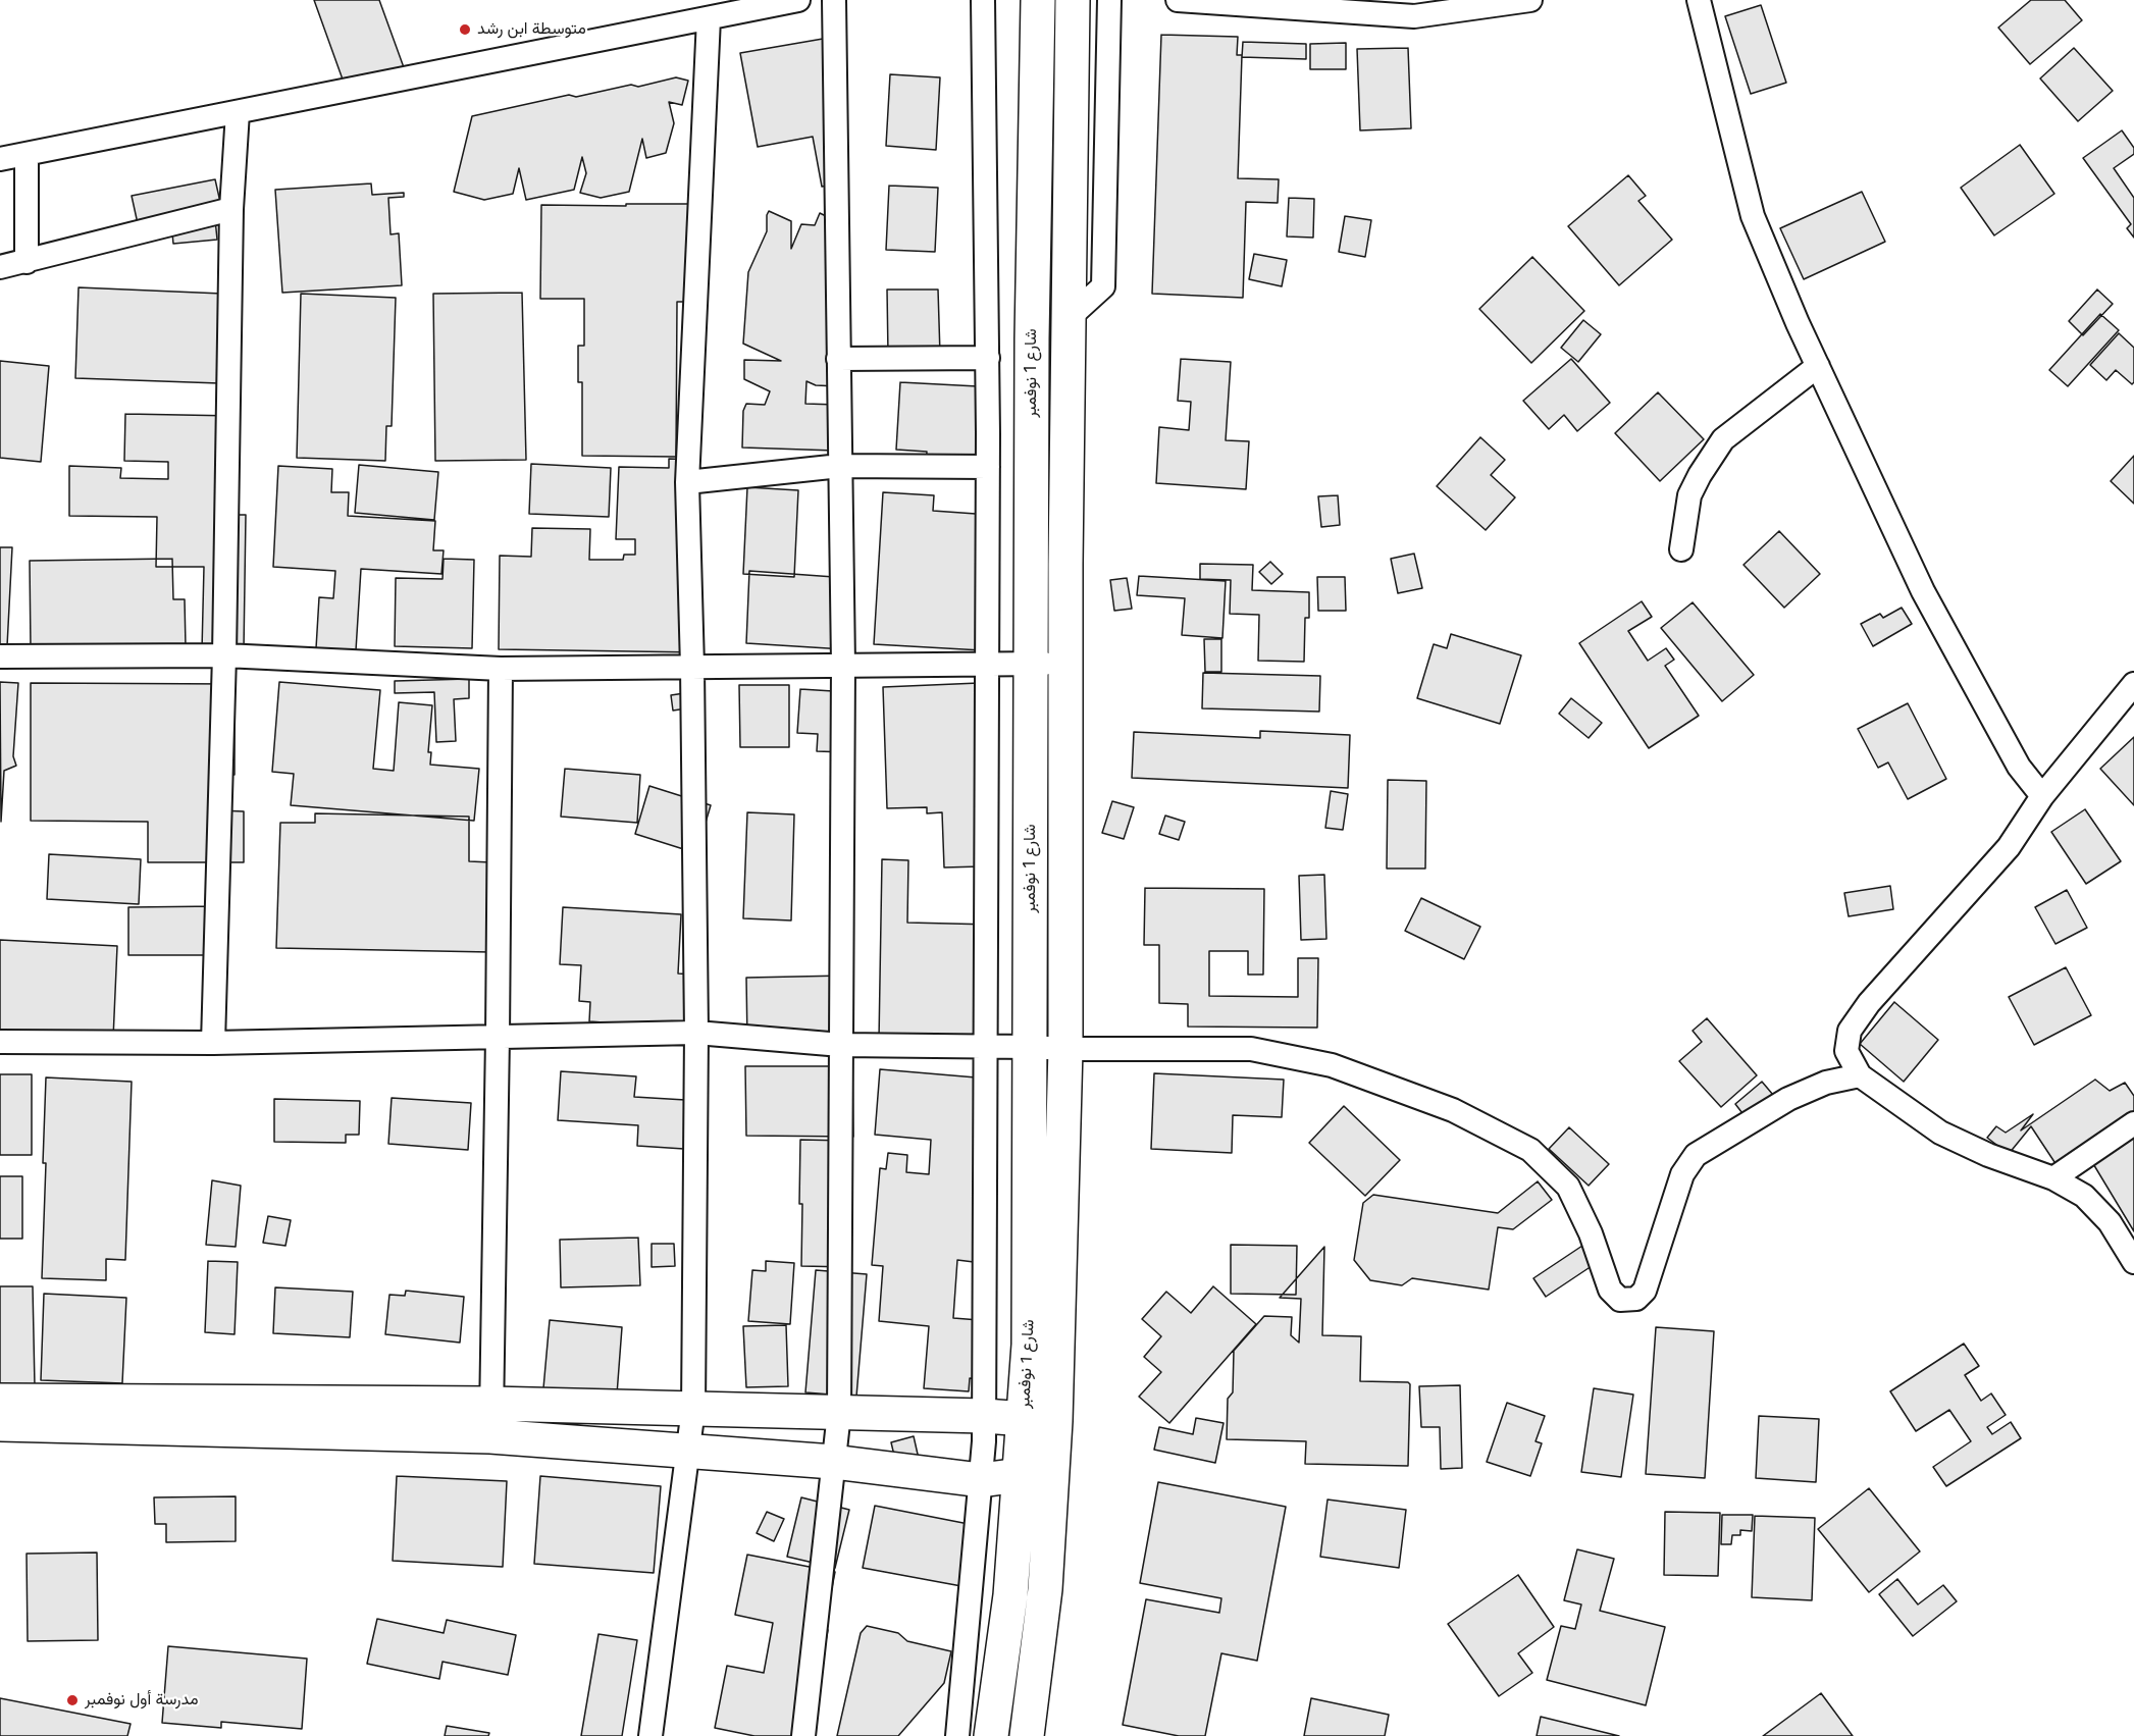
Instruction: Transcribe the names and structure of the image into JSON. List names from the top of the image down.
{
  "streets": {
    "main road": ["شارع 1 نوفمبر"]
  },
  "places": ["متوسطة ابن رشد", "مدرسة أول نوفمبر"]
}
